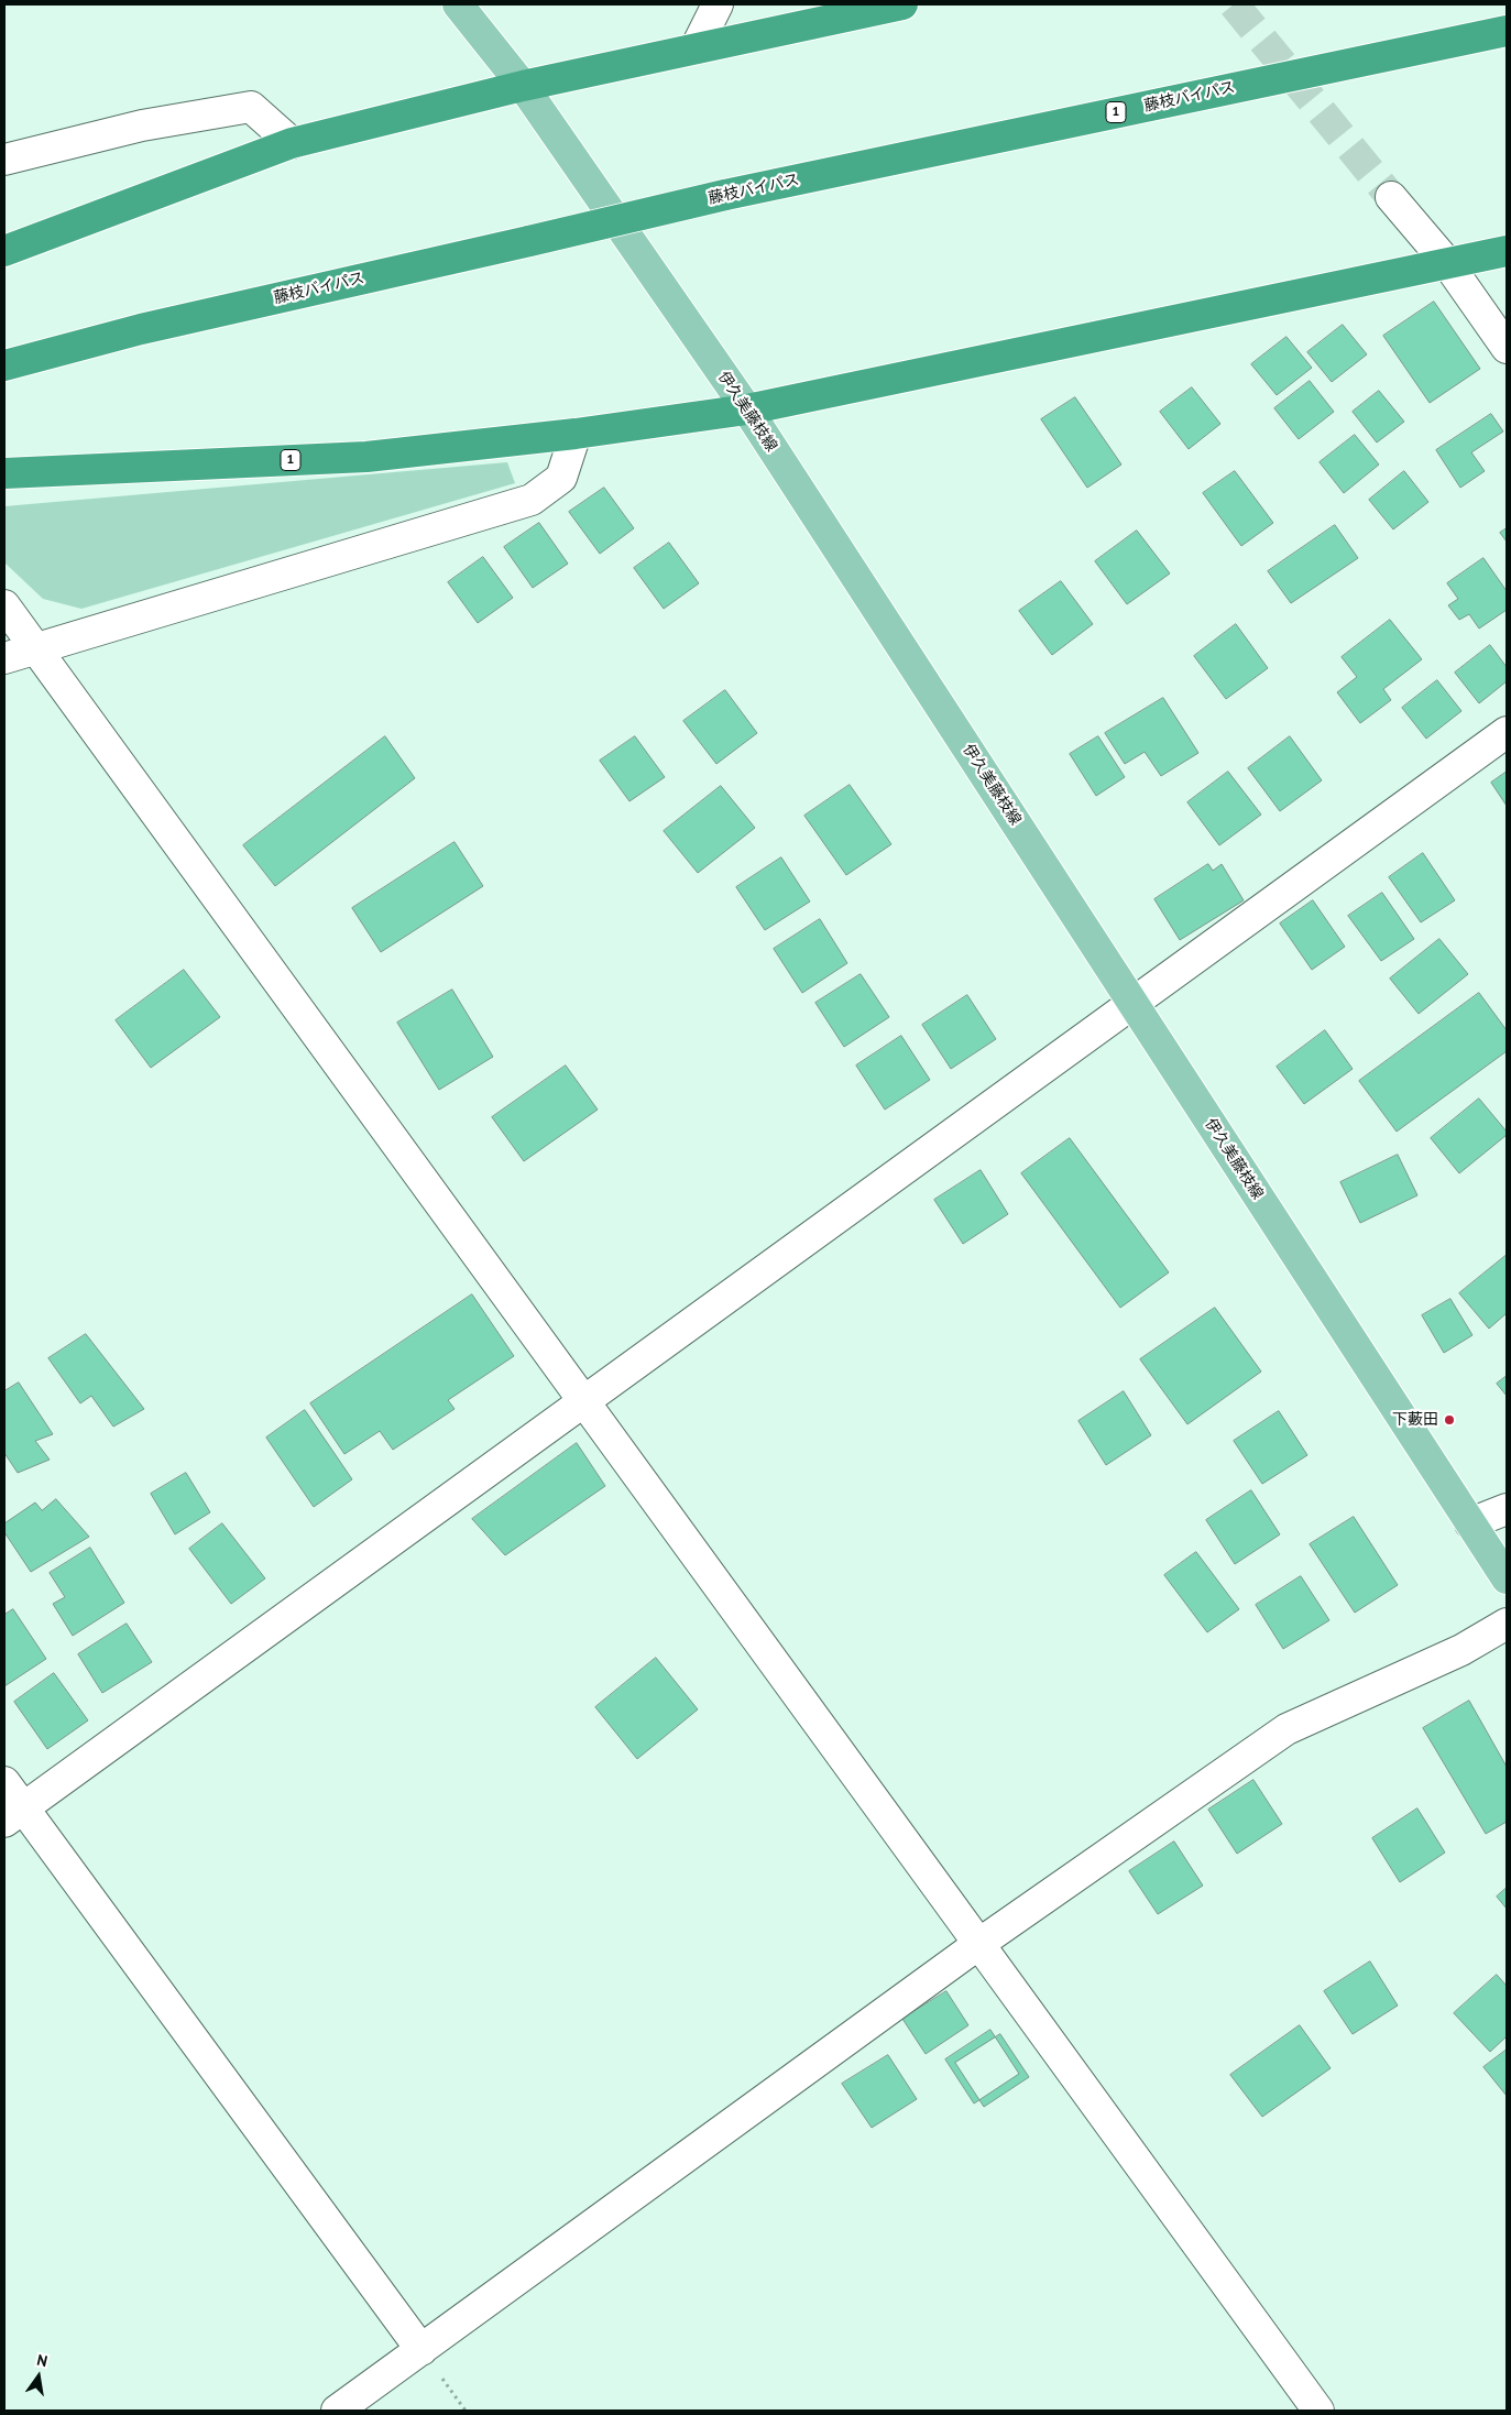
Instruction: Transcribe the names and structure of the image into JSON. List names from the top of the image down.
{
  "streets": {
    "highway": ["藤枝バイパス", "1"],
    "main road": ["伊久美藤枝線"]
  },
  "crossings": [
    ["1", "伊久美藤枝線"]
  ],
  "places": ["下藪田"],
  "north": "top"
}
